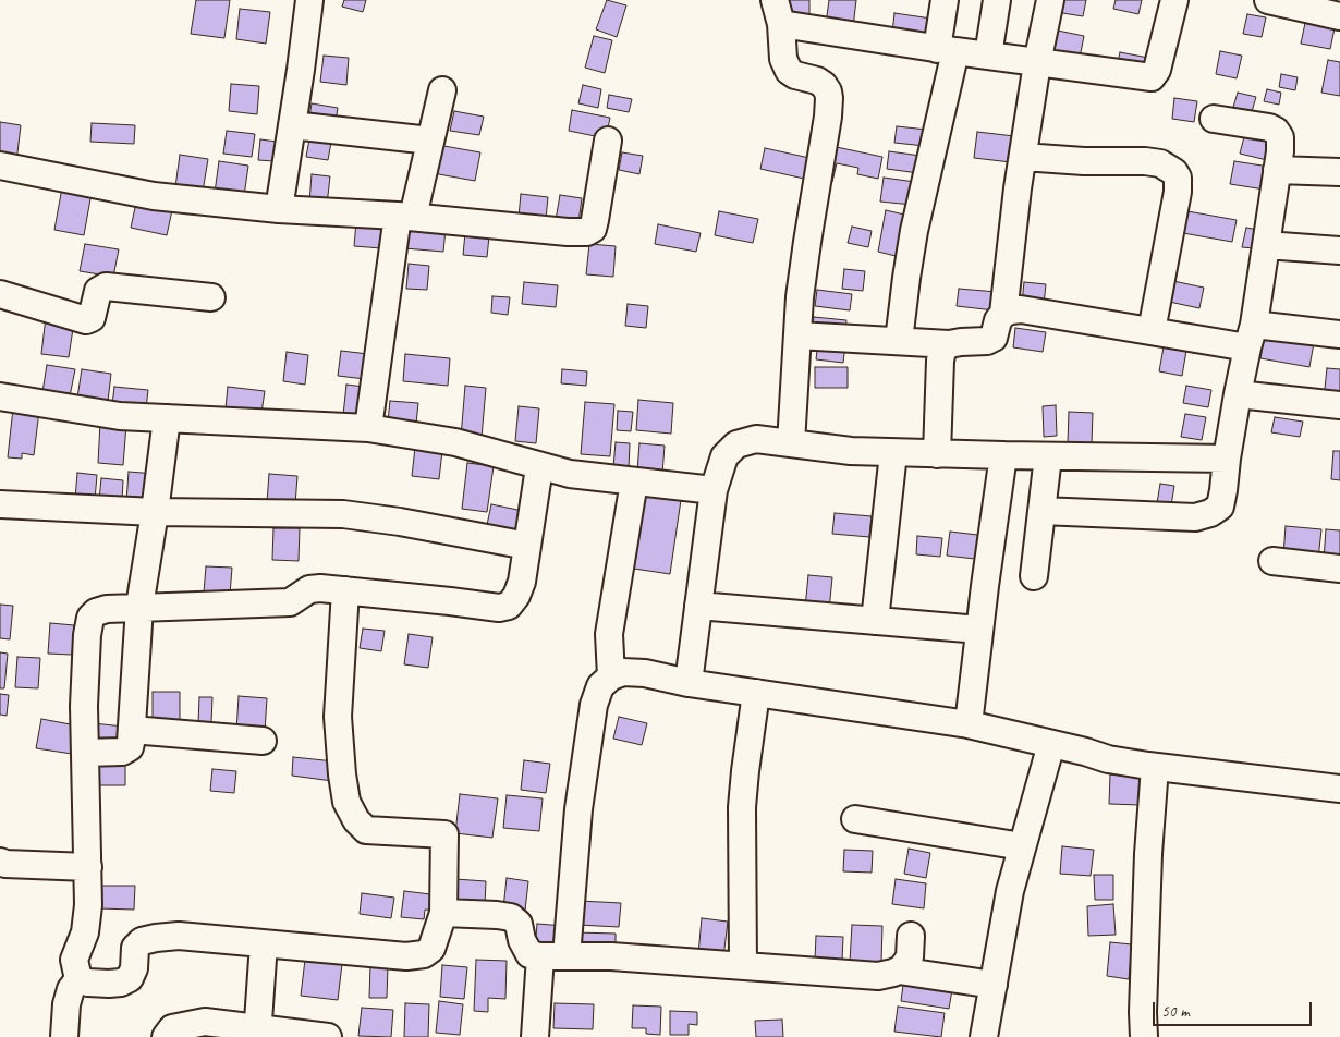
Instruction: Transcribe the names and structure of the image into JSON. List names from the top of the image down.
{
  "scale_bar": "50 m"
}
